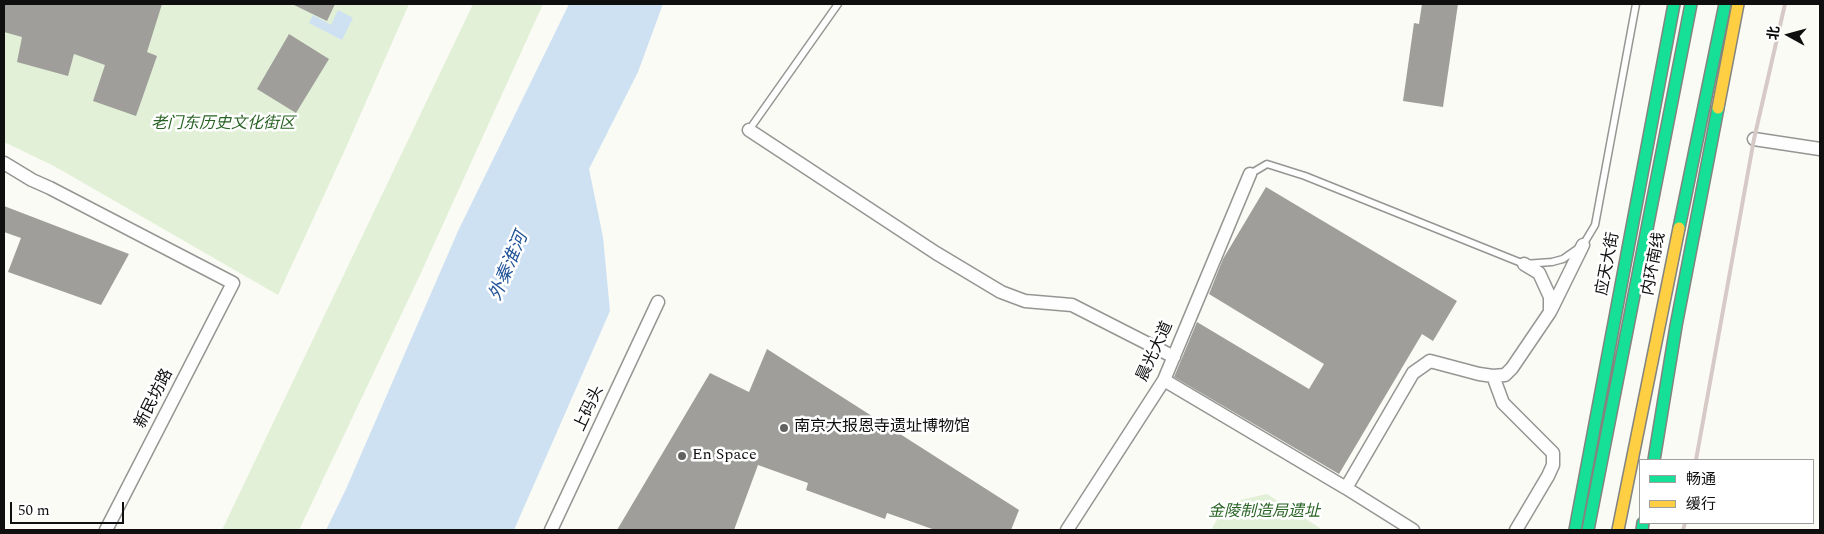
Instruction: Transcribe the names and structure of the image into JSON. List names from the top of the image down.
{
  "streets": {
    "main road": ["应天大街", "内环南线"],
    "street": ["晨光大道", "新民坊路", "上码头"]
  },
  "water": ["外秦淮河"],
  "parks": ["老门东历史文化街区", "金陵制造局遗址"],
  "places": ["南京大报恩寺遗址博物馆", "En Space"],
  "legend": ["畅通", "缓行"],
  "scale_bar": "50 m",
  "north": "left"
}
